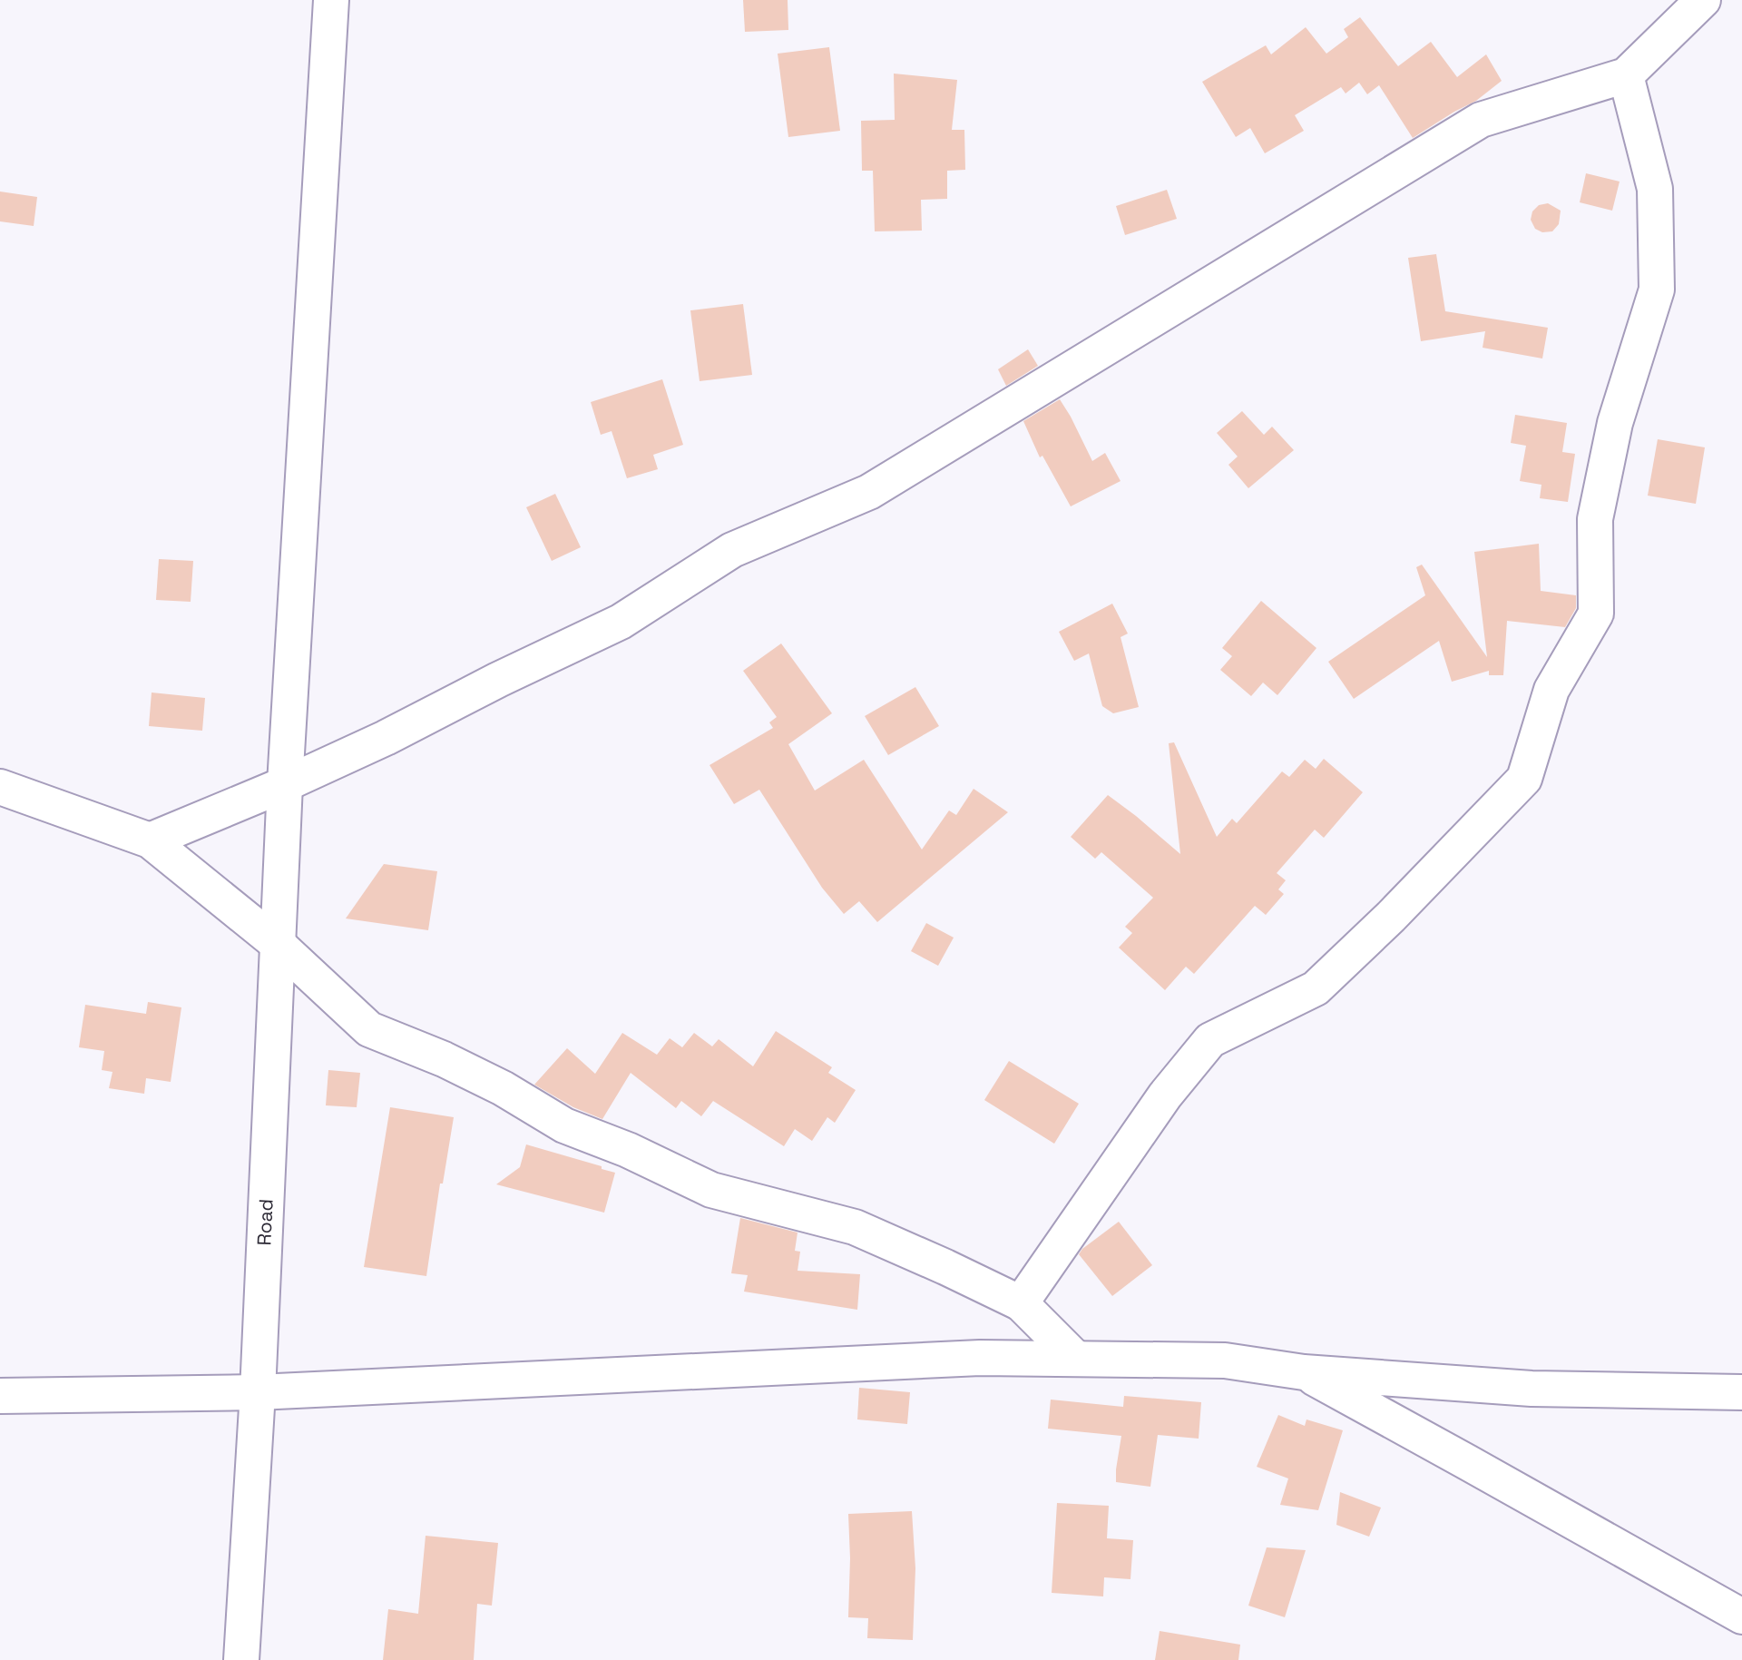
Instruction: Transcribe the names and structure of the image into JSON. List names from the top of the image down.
{
  "streets": {
    "street": ["Road"]
  }
}
